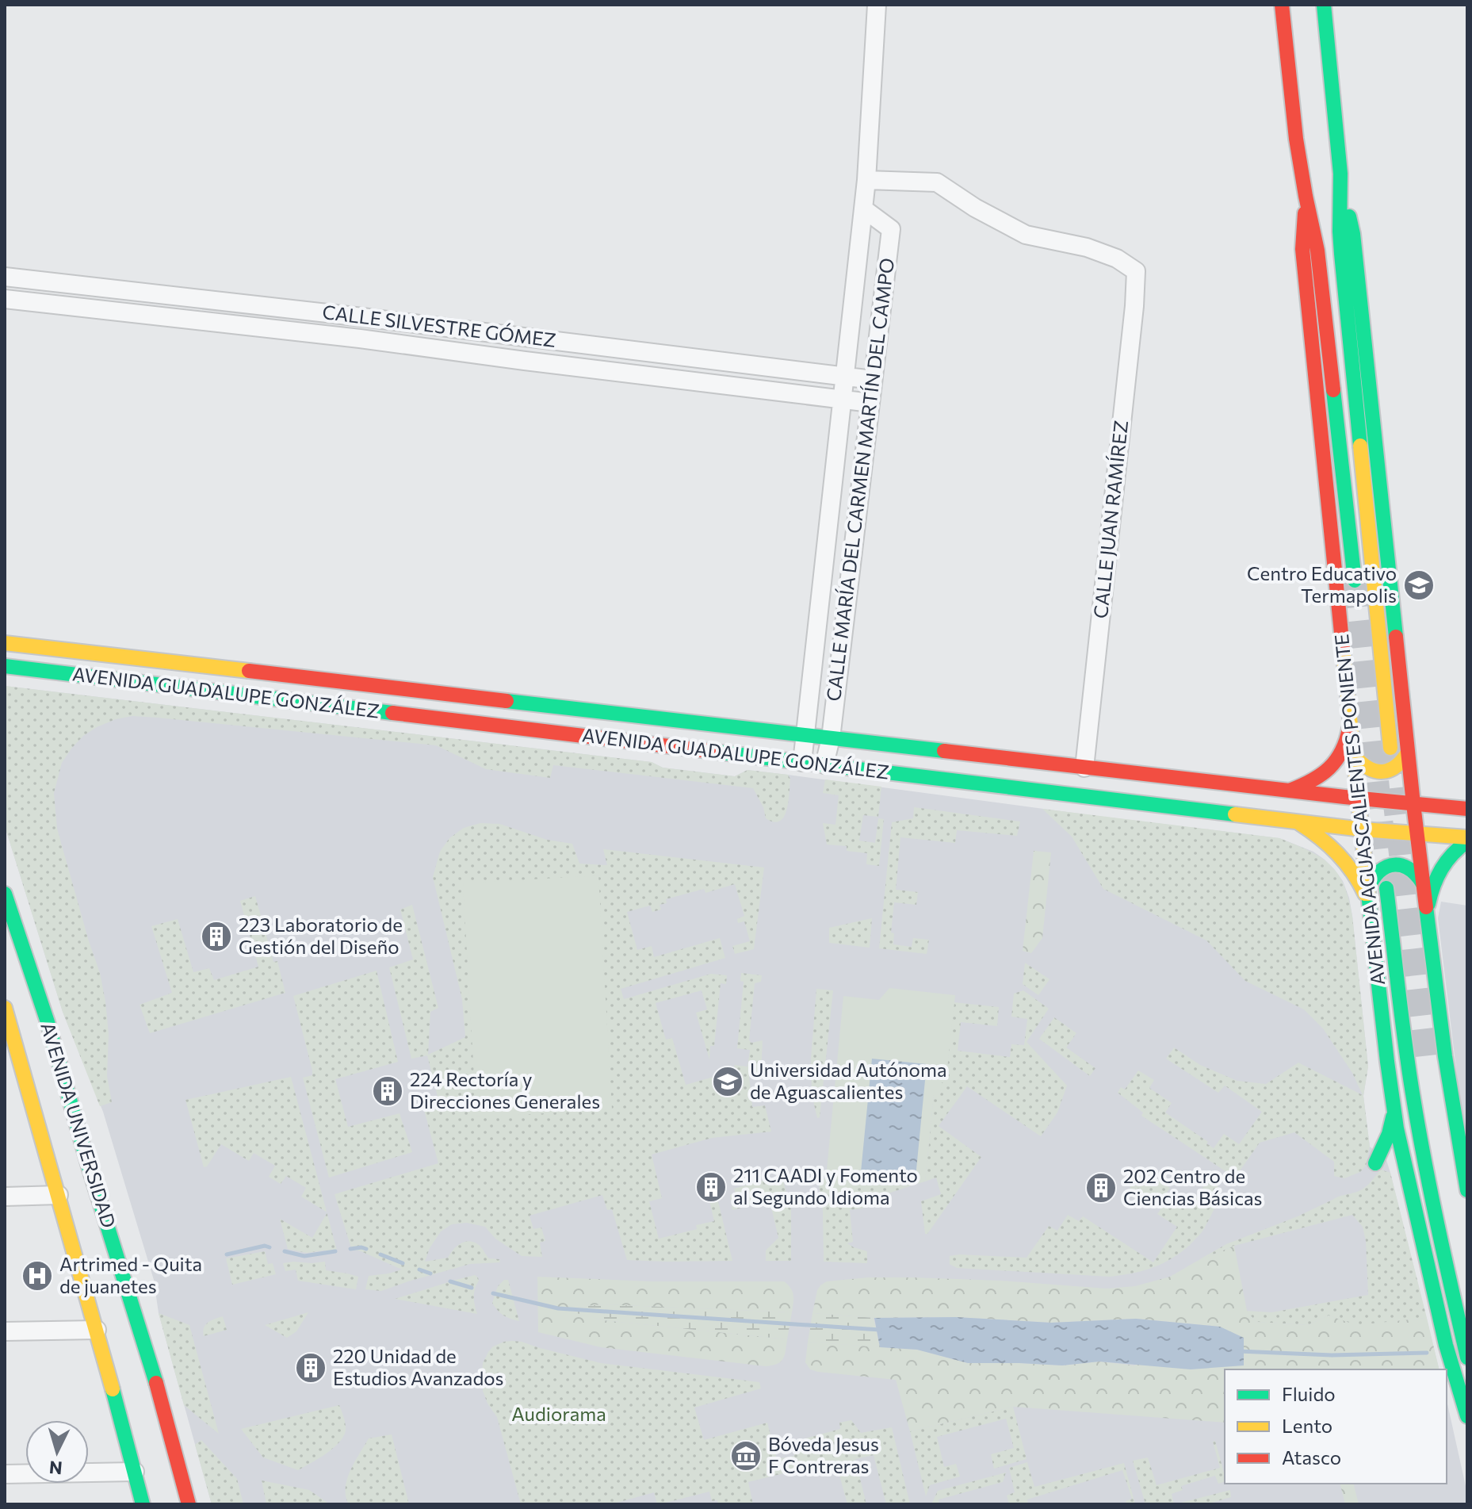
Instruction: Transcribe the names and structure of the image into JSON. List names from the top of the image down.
{
  "streets": {
    "main road": ["AVENIDA GUADALUPE GONZÁLEZ", "AVENIDA AGUASCALIENTES PONIENTE", "AVENIDA UNIVERSIDAD"],
    "street": ["CALLE SILVESTRE GÓMEZ", "CALLE MARÍA DEL CARMEN MARTÍN DEL CAMPO", "CALLE JUAN RAMÍREZ"]
  },
  "crossings": [
    ["CALLE SILVESTRE GÓMEZ", "CALLE MARÍA DEL CARMEN MARTÍN DEL CAMPO"],
    ["CALLE MARÍA DEL CARMEN MARTÍN DEL CAMPO", "CALLE JUAN RAMÍREZ"],
    ["CALLE MARÍA DEL CARMEN MARTÍN DEL CAMPO", "AVENIDA GUADALUPE GONZÁLEZ"],
    ["CALLE JUAN RAMÍREZ", "AVENIDA GUADALUPE GONZÁLEZ"],
    ["AVENIDA GUADALUPE GONZÁLEZ", "AVENIDA AGUASCALIENTES PONIENTE"]
  ],
  "parks": ["Audiorama"],
  "places": {
    "school or university": ["Centro Educativo Termapolis", "Universidad Autónoma de Aguascalientes"],
    "building": [
      "223 Laboratorio de Gestión del Diseño",
      "224 Rectoría y Direcciones Generales",
      "211 CAADI y Fomento al Segundo Idioma",
      "202 Centro de Ciencias Básicas",
      "220 Unidad de Estudios Avanzados"
    ],
    "hospital": ["Artrimed - Quita de juanetes"],
    "museum": ["Bóveda Jesus F Contreras"]
  },
  "legend": ["Fluido", "Lento", "Atasco"],
  "north": "bottom"
}
